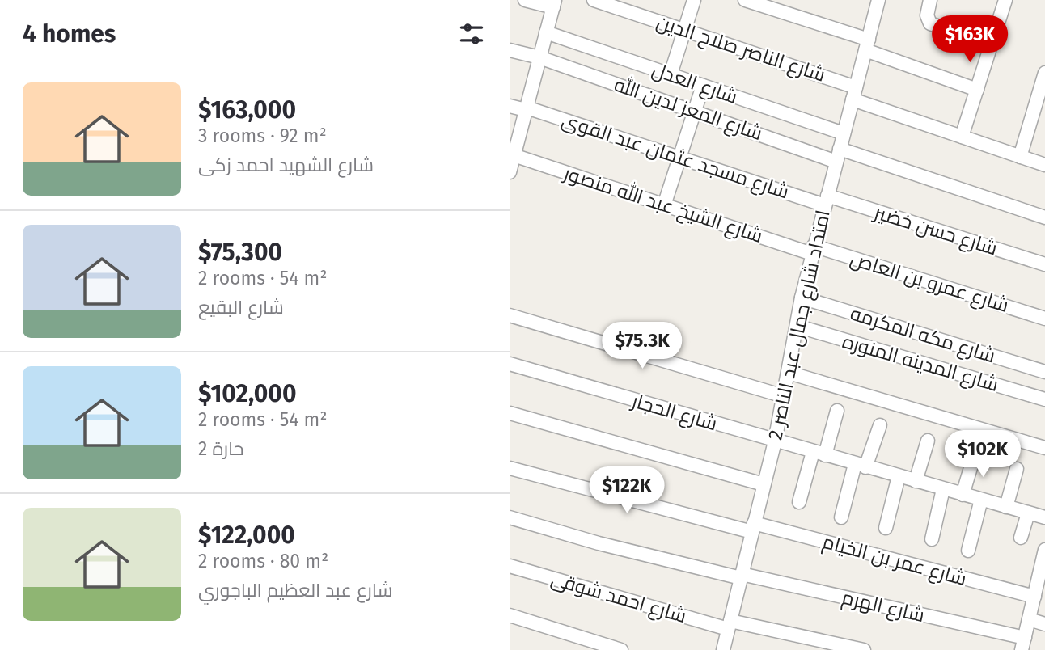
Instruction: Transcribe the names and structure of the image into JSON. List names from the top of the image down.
{
  "streets": {
    "street": [
      "شارع الناصر صلاح الدين",
      "شارع العدل",
      "شارع المعز لدين الله",
      "شارع مسجد عثمان عبد القوى",
      "شارع الشيخ عبد الله منصور",
      "شارع حسن خضير",
      "شارع عمرو بن العاص",
      "امتداد شارع جمال عبد الناصر 2",
      "شارع مكه المكرمه",
      "شارع المدينه المنوره",
      "شارع الحجار",
      "شارع عمر بن الخيام",
      "شارع احمد شوقى",
      "شارع الهرم"
    ]
  },
  "crossings": [
    ["شارع الناصر صلاح الدين", "امتداد شارع جمال عبد الناصر 2"],
    ["شارع العدل", "امتداد شارع جمال عبد الناصر 2"],
    ["شارع المعز لدين الله", "امتداد شارع جمال عبد الناصر 2"],
    ["شارع مسجد عثمان عبد القوى", "شارع حسن خضير"],
    ["شارع مسجد عثمان عبد القوى", "امتداد شارع جمال عبد الناصر 2"],
    ["شارع الشيخ عبد الله منصور", "شارع عمرو بن العاص"],
    ["شارع الشيخ عبد الله منصور", "امتداد شارع جمال عبد الناصر 2"],
    ["شارع حسن خضير", "امتداد شارع جمال عبد الناصر 2"],
    ["شارع عمرو بن العاص", "امتداد شارع جمال عبد الناصر 2"],
    ["امتداد شارع جمال عبد الناصر 2", "شارع مكه المكرمه"],
    ["امتداد شارع جمال عبد الناصر 2", "شارع المدينه المنوره"],
    ["امتداد شارع جمال عبد الناصر 2", "شارع الحجار"],
    ["امتداد شارع جمال عبد الناصر 2", "شارع عمر بن الخيام"],
    ["امتداد شارع جمال عبد الناصر 2", "شارع احمد شوقى"],
    ["امتداد شارع جمال عبد الناصر 2", "شارع الهرم"]
  ],
  "page": {
    "heading": "4 homes",
    "price": [
      "$163K",
      "$75.3K",
      "$102K",
      "$122K"
    ],
    "list": [
      {
        "name": "$163,000",
        "note": "3 rooms · 92 m² · شارع الشهيد احمد زكى"
      },
      {
        "name": "$75,300",
        "note": "2 rooms · 54 m² · شارع البقيع"
      },
      {
        "name": "$102,000",
        "note": "2 rooms · 54 m² · حارة 2"
      },
      {
        "name": "$122,000",
        "note": "2 rooms · 80 m² · شارع عبد العظيم الباجوري"
      }
    ]
  }
}
